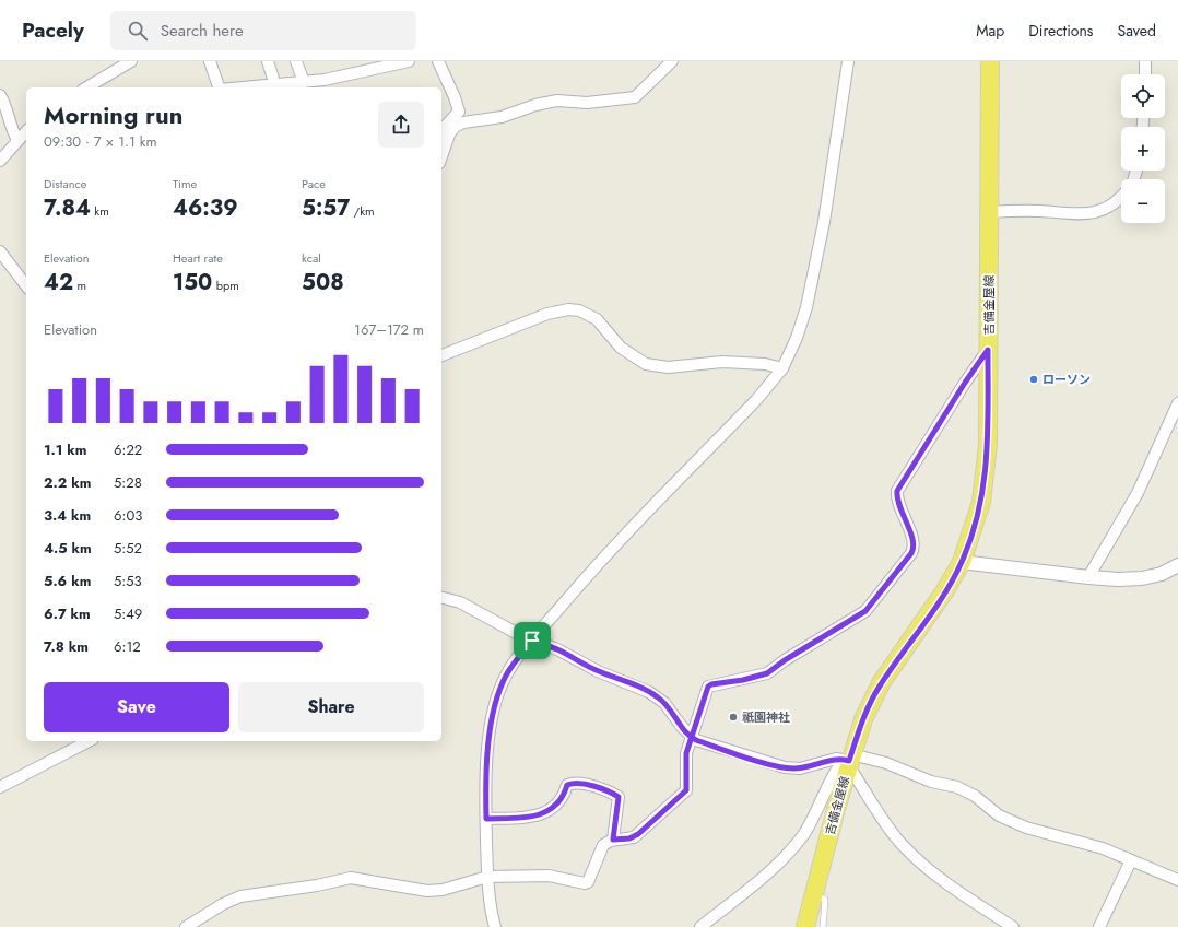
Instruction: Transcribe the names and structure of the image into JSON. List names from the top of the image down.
{
  "streets": {
    "main road": ["吉備金屋線"]
  },
  "places": ["ローソン", "祇園神社"],
  "page": {
    "header": "Pacely",
    "search": "Search here",
    "nav": ["Map", "Directions", "Saved"],
    "map_buttons": ["+", "−"],
    "heading": ["Morning run", "09:30 · 7 × 1.1 km"],
    "stats": [
      ["Distance", "7.84 km"],
      ["Time", "46:39"],
      ["Pace", "5:57 /km"],
      ["Elevation", "42 m"],
      ["Heart rate", "150 bpm"],
      ["kcal", "508"]
    ],
    "chart": ["Elevation", "167–172 m"],
    "list": [
      {
        "name": "1.1 km",
        "note": "6:22"
      },
      {
        "name": "2.2 km",
        "note": "5:28"
      },
      {
        "name": "3.4 km",
        "note": "6:03"
      },
      {
        "name": "4.5 km",
        "note": "5:52"
      },
      {
        "name": "5.6 km",
        "note": "5:53"
      },
      {
        "name": "6.7 km",
        "note": "5:49"
      },
      {
        "name": "7.8 km",
        "note": "6:12"
      }
    ],
    "buttons": ["Save", "Share"]
  }
}
